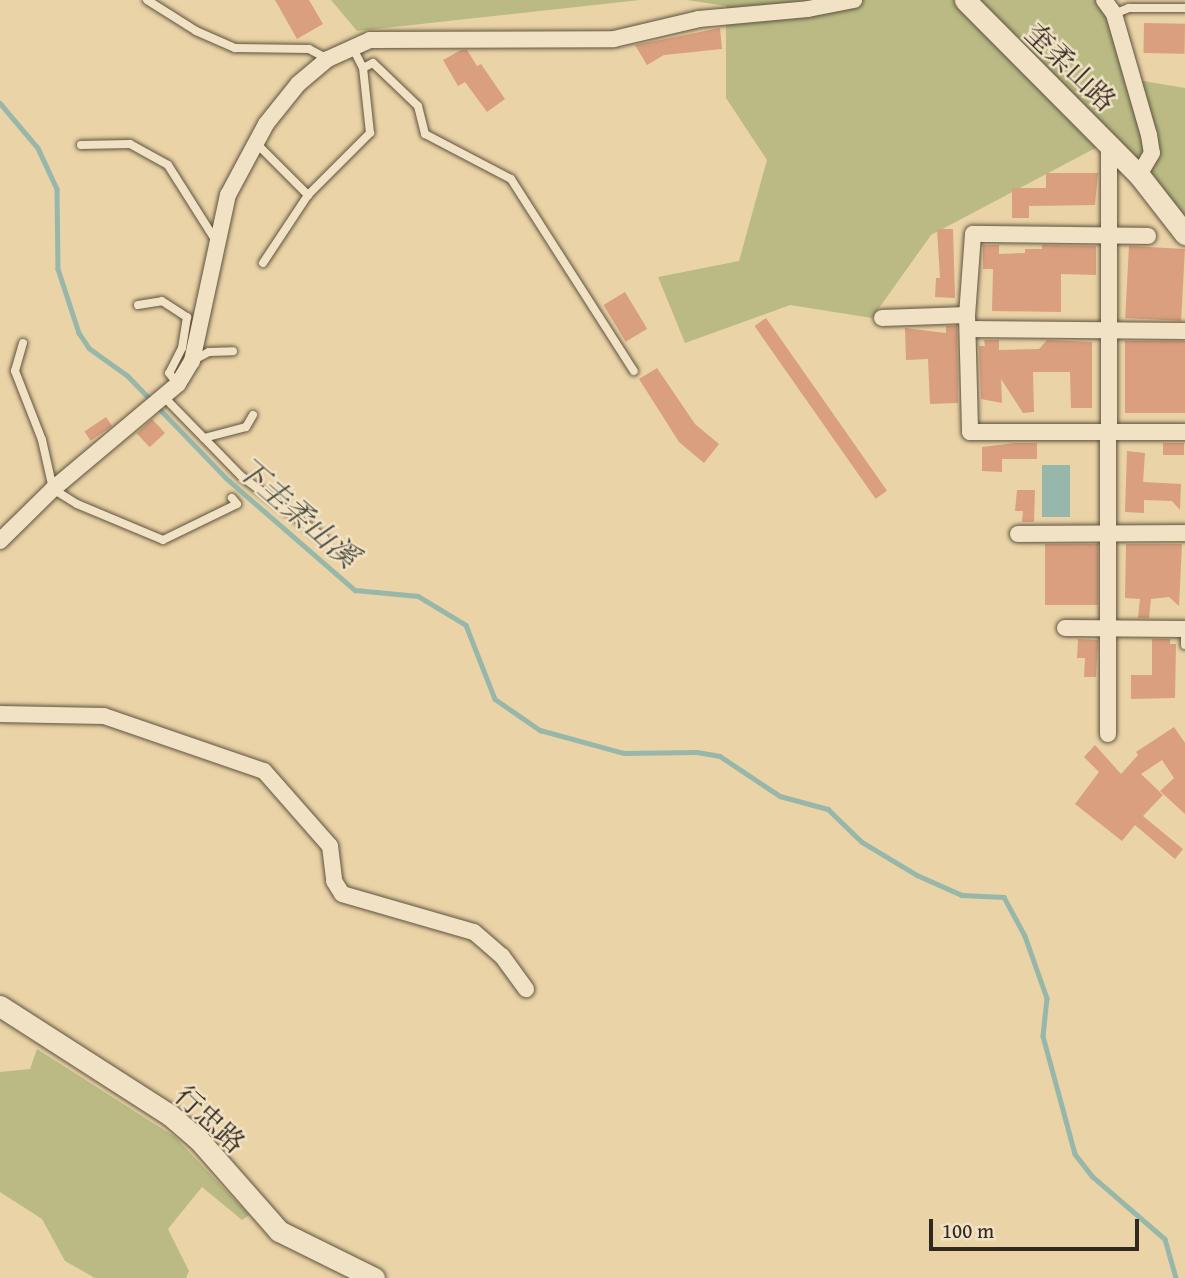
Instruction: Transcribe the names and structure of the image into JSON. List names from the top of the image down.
{
  "streets": {
    "street": ["奎柔山路", "行忠路"]
  },
  "water": ["下圭柔山溪"],
  "scale_bar": "100 m"
}
